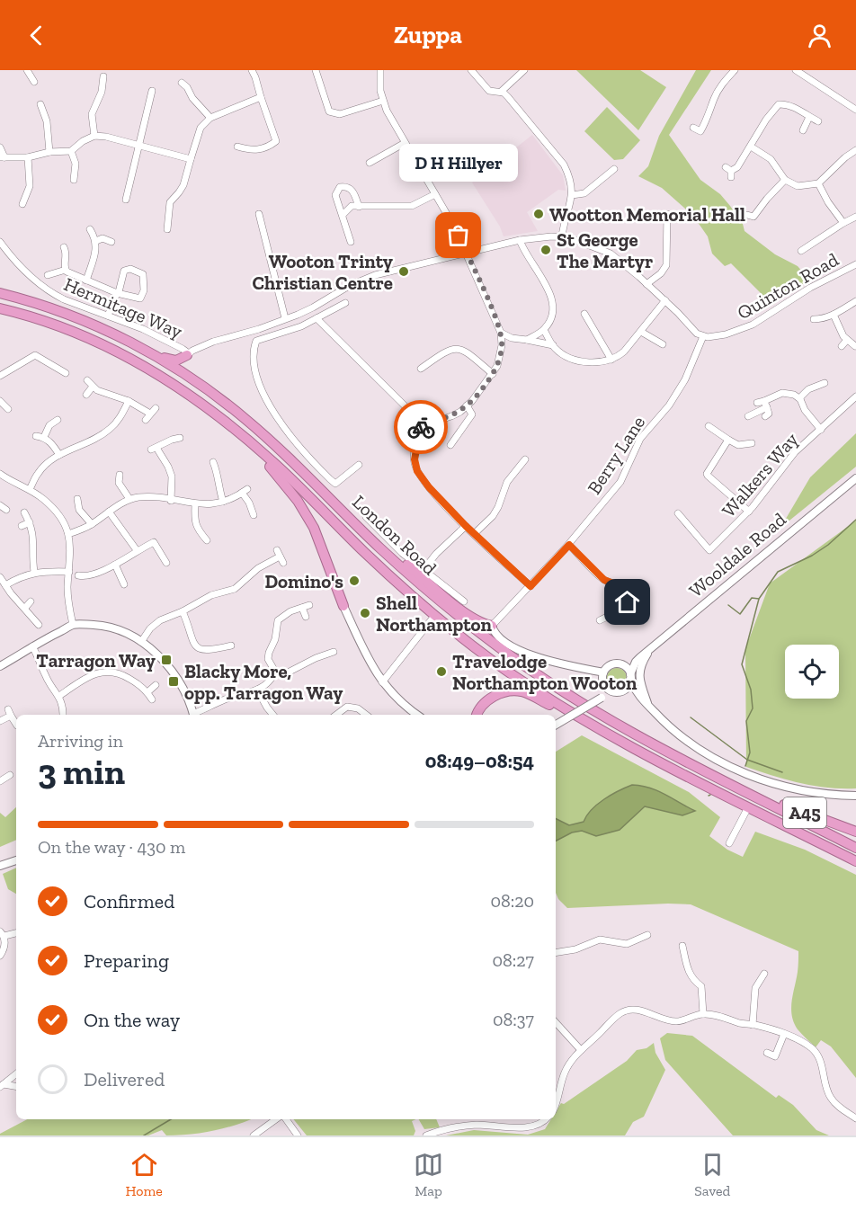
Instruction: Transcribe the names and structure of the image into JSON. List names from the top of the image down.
{
  "streets": {
    "highway": ["London Road", "A45"],
    "street": [
      "Quinton Road",
      "Hermitage Way",
      "Berry Lane",
      "Walkers Way",
      "Wooldale Road"
    ]
  },
  "crossings": [
    ["Quinton Road", "Berry Lane"],
    ["London Road", "A45"]
  ],
  "places": {
    "other": [
      "Wootton Memorial Hall",
      "D H Hillyer",
      "St George The Martyr",
      "Wooton Trinty Christian Centre",
      "Domino's",
      "Shell Northampton",
      "Travelodge Northampton Wooton"
    ],
    "transit": ["Tarragon Way", "Blacky More, opp. Tarragon Way"]
  },
  "page": {
    "header": "Zuppa",
    "bubble": "D H Hillyer",
    "heading": ["3 min", "Arriving in", "08:49–08:54"],
    "bar": "On the way · 430 m",
    "list": [
      ["Confirmed", "08:20"],
      ["Preparing", "08:27"],
      ["On the way", "08:37"],
      "Delivered"
    ],
    "tabs": ["Home", "Map", "Saved"]
  }
}
